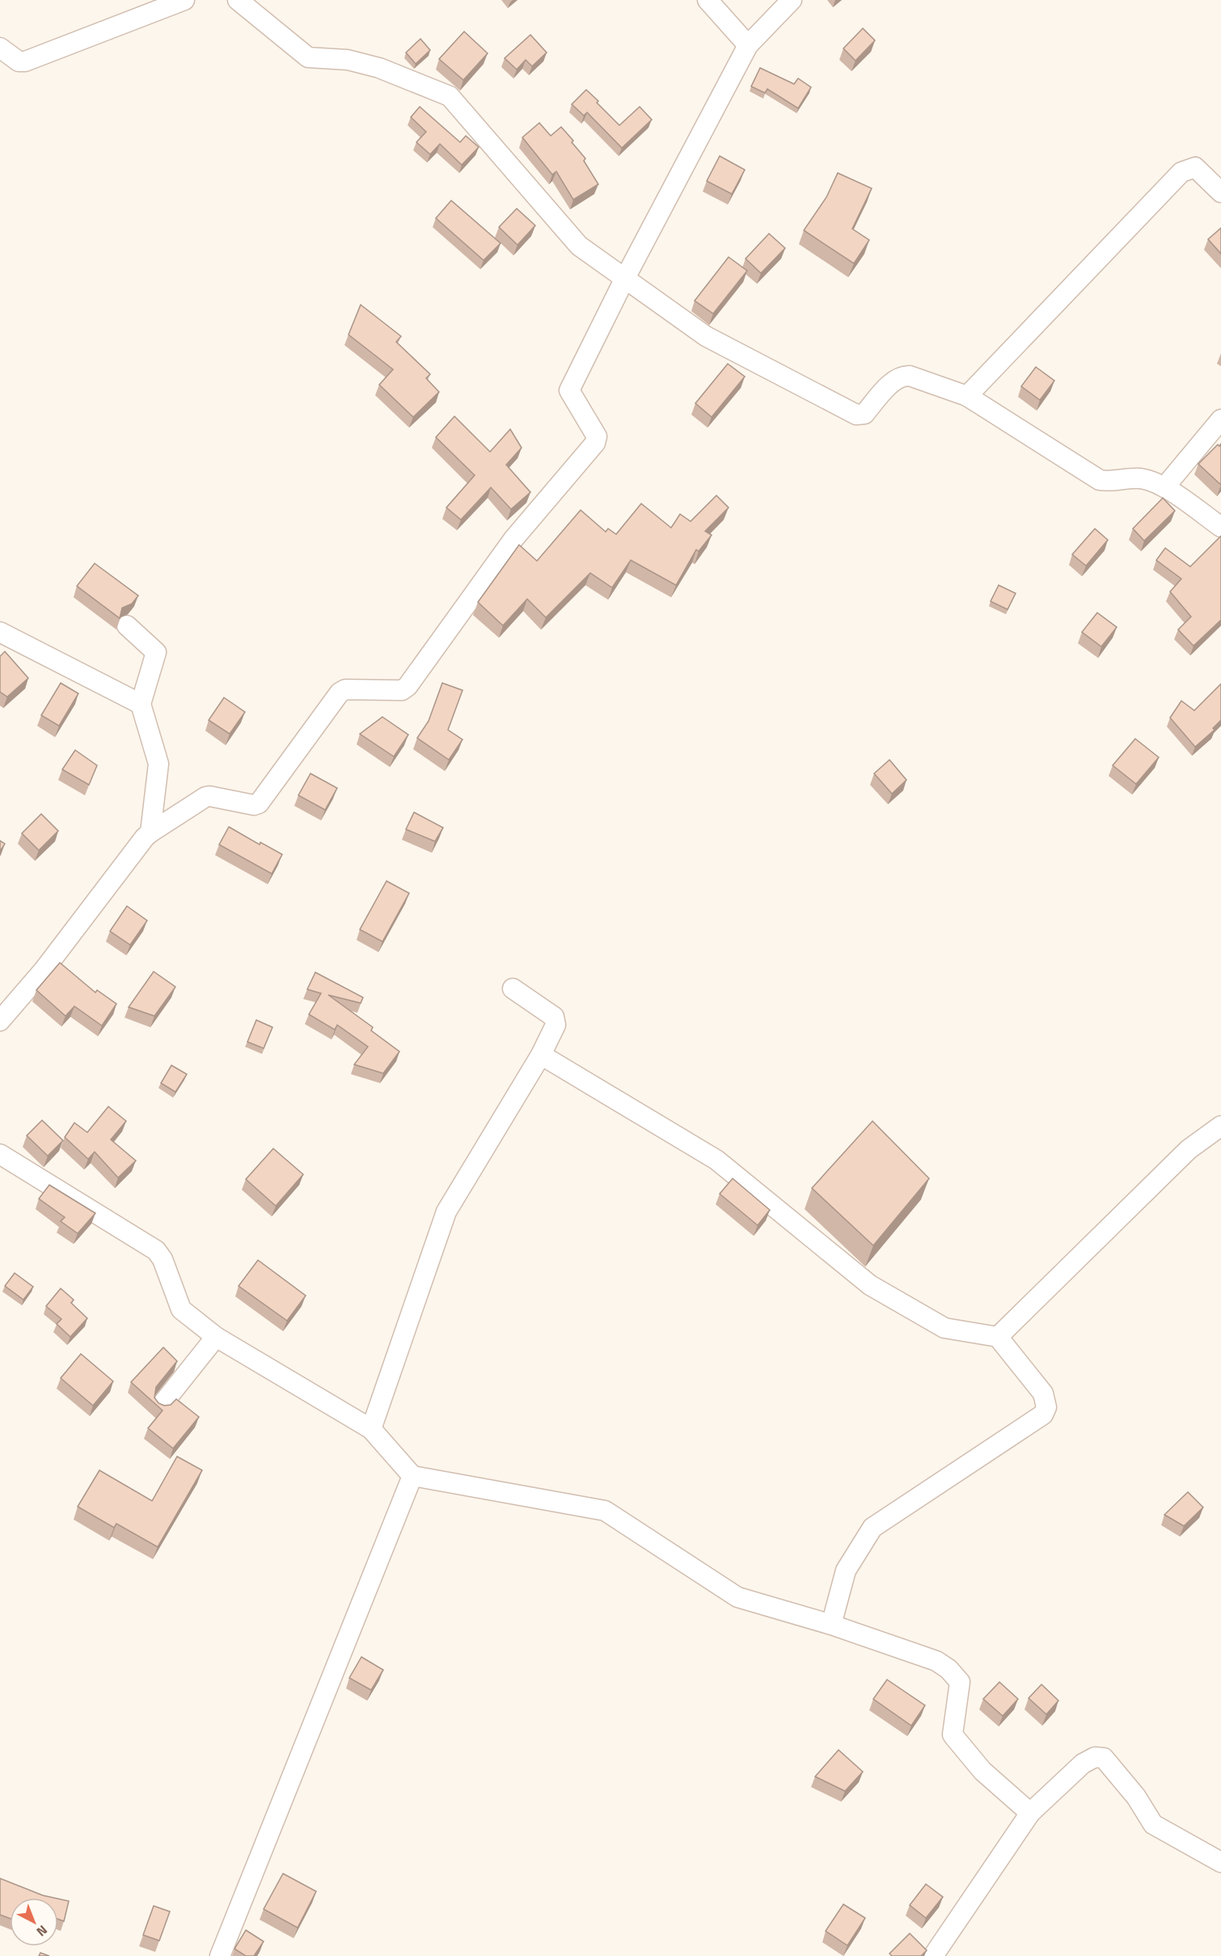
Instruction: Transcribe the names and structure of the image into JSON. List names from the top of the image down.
{
  "north": "bottom right"
}
